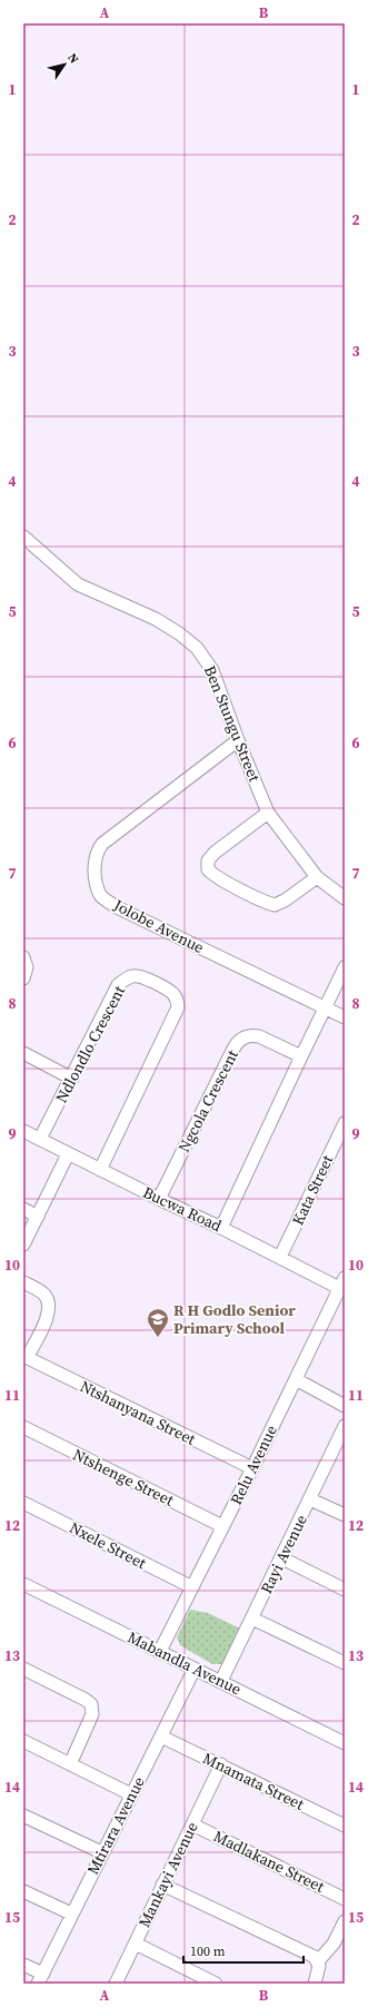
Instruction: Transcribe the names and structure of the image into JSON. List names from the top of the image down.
{
  "streets": {
    "street": [
      "Ben Stungu Street",
      "Jolobe Avenue",
      "Ndlondlo Crescent",
      "Ngcola Crescent",
      "Kata Street",
      "Bucwa Road",
      "Ntshanyana Street",
      "Relu Avenue",
      "Ntshenge Street",
      "Nxele Street",
      "Rayi Avenue",
      "Mabandla Avenue",
      "Mnamata Street",
      "Mtirara Avenue",
      "Madlakane Street",
      "Mankayi Avenue"
    ]
  },
  "crossings": [
    ["Ben Stungu Street", "Jolobe Avenue"],
    ["Ndlondlo Crescent", "Bucwa Road"],
    ["Ngcola Crescent", "Bucwa Road"],
    ["Kata Street", "Bucwa Road"],
    ["Bucwa Road", "Relu Avenue"],
    ["Ntshanyana Street", "Relu Avenue"],
    ["Relu Avenue", "Ntshenge Street"],
    ["Relu Avenue", "Nxele Street"],
    ["Relu Avenue", "Mabandla Avenue"],
    ["Rayi Avenue", "Mabandla Avenue"],
    ["Mabandla Avenue", "Mtirara Avenue"],
    ["Mnamata Street", "Mtirara Avenue"],
    ["Mnamata Street", "Mankayi Avenue"],
    ["Madlakane Street", "Mankayi Avenue"]
  ],
  "places": {
    "school or university": ["R H Godlo Senior Primary School"]
  },
  "scale_bar": "100 m",
  "north": "top right",
  "grid": {
    "columns": ["A", "B"],
    "rows": [
      "1",
      "2",
      "3",
      "4",
      "5",
      "6",
      "7",
      "8",
      "9",
      "10",
      "11",
      "12",
      "13",
      "14",
      "15"
    ]
  }
}
